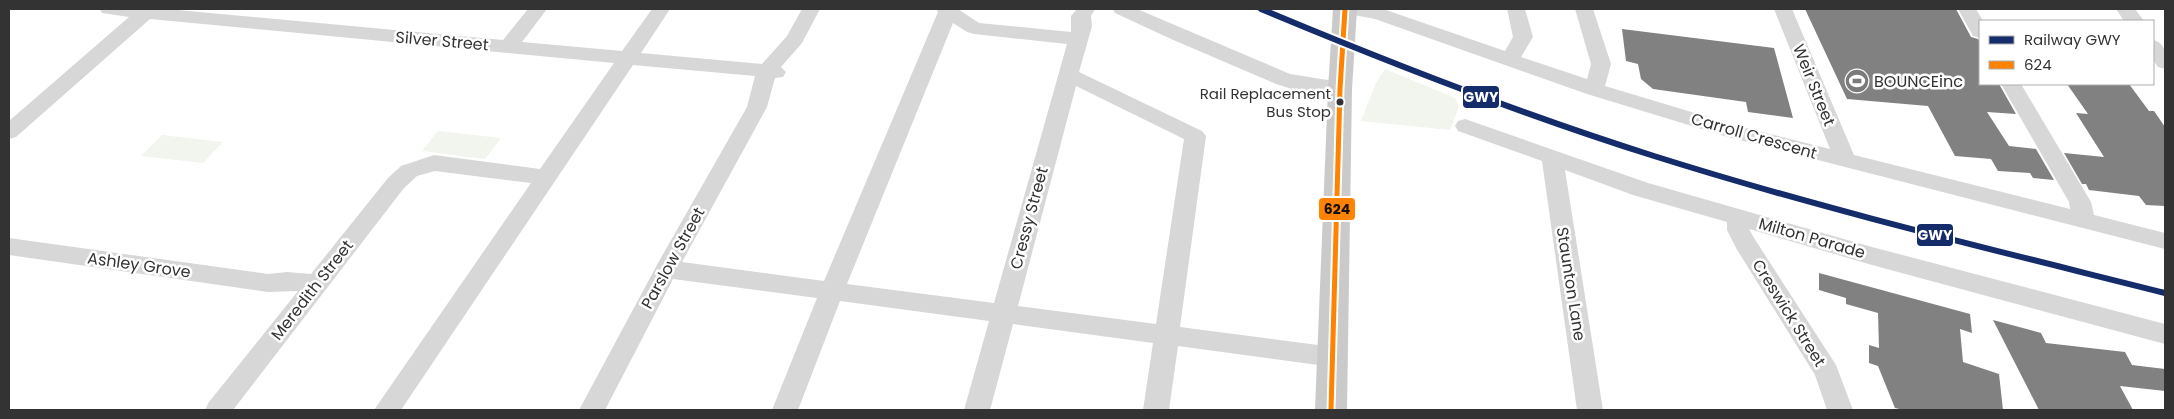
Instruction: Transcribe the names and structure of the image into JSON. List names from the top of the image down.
{
  "streets": {
    "street": [
      "Silver Street",
      "Weir Street",
      "Carroll Crescent",
      "Cressy Street",
      "Milton Parade",
      "Parslow Street",
      "Ashley Grove",
      "Staunton Lane",
      "Meredith Street",
      "Creswick Street"
    ]
  },
  "crossings": [
    ["Silver Street", "Parslow Street"],
    ["Weir Street", "Carroll Crescent"],
    ["Milton Parade", "Staunton Lane"],
    ["Milton Parade", "Creswick Street"],
    ["Ashley Grove", "Meredith Street"]
  ],
  "places": {
    "sports": ["BOUNCEinc"],
    "other": ["Rail Replacement Bus Stop"]
  },
  "lines": ["rail line GWY", "transit line 624"],
  "legend": ["Railway GWY", "624"]
}
